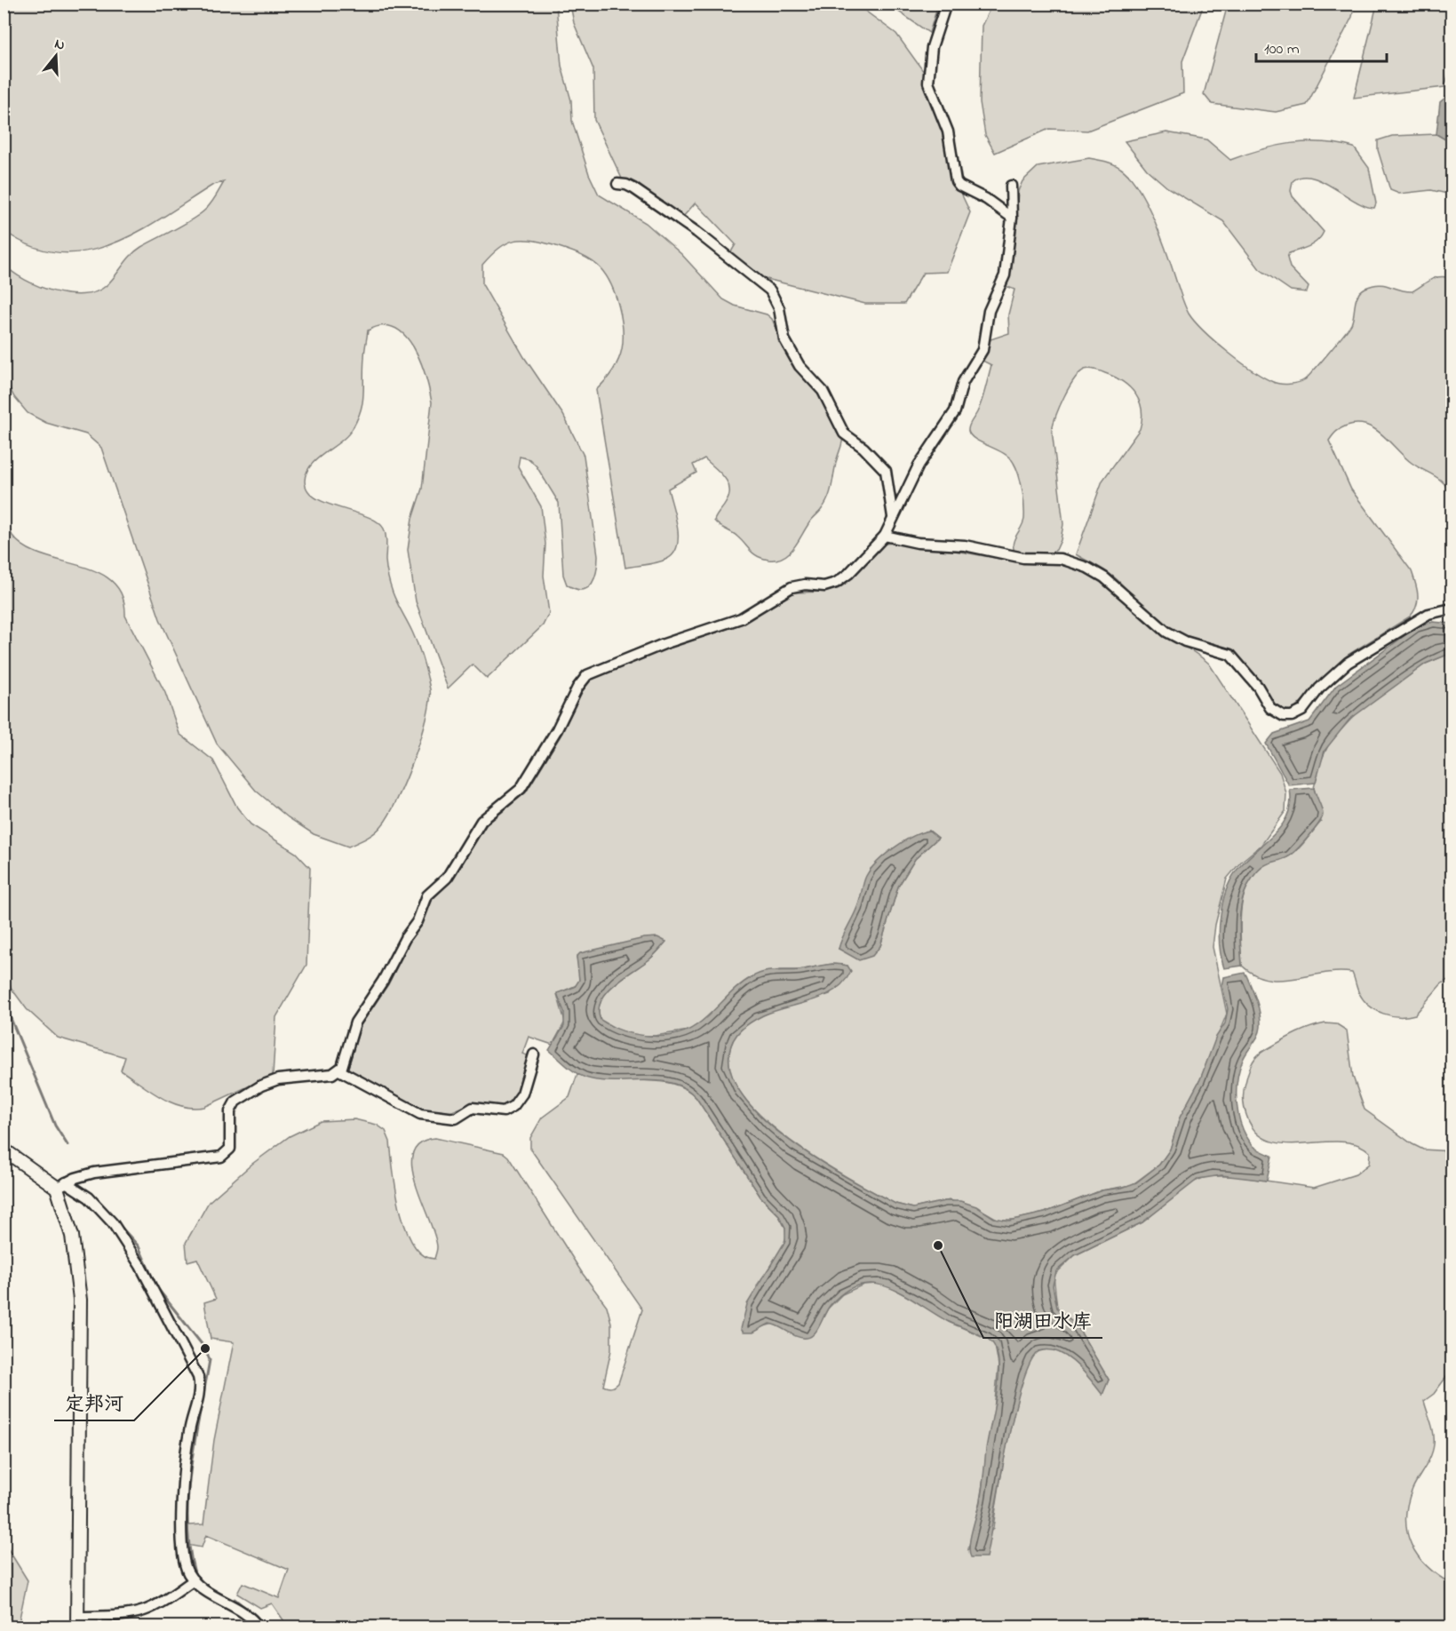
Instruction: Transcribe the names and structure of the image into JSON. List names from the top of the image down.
{
  "places": ["阳湖田水库", "定邦河"],
  "scale_bar": "100 m",
  "north": "top"
}
